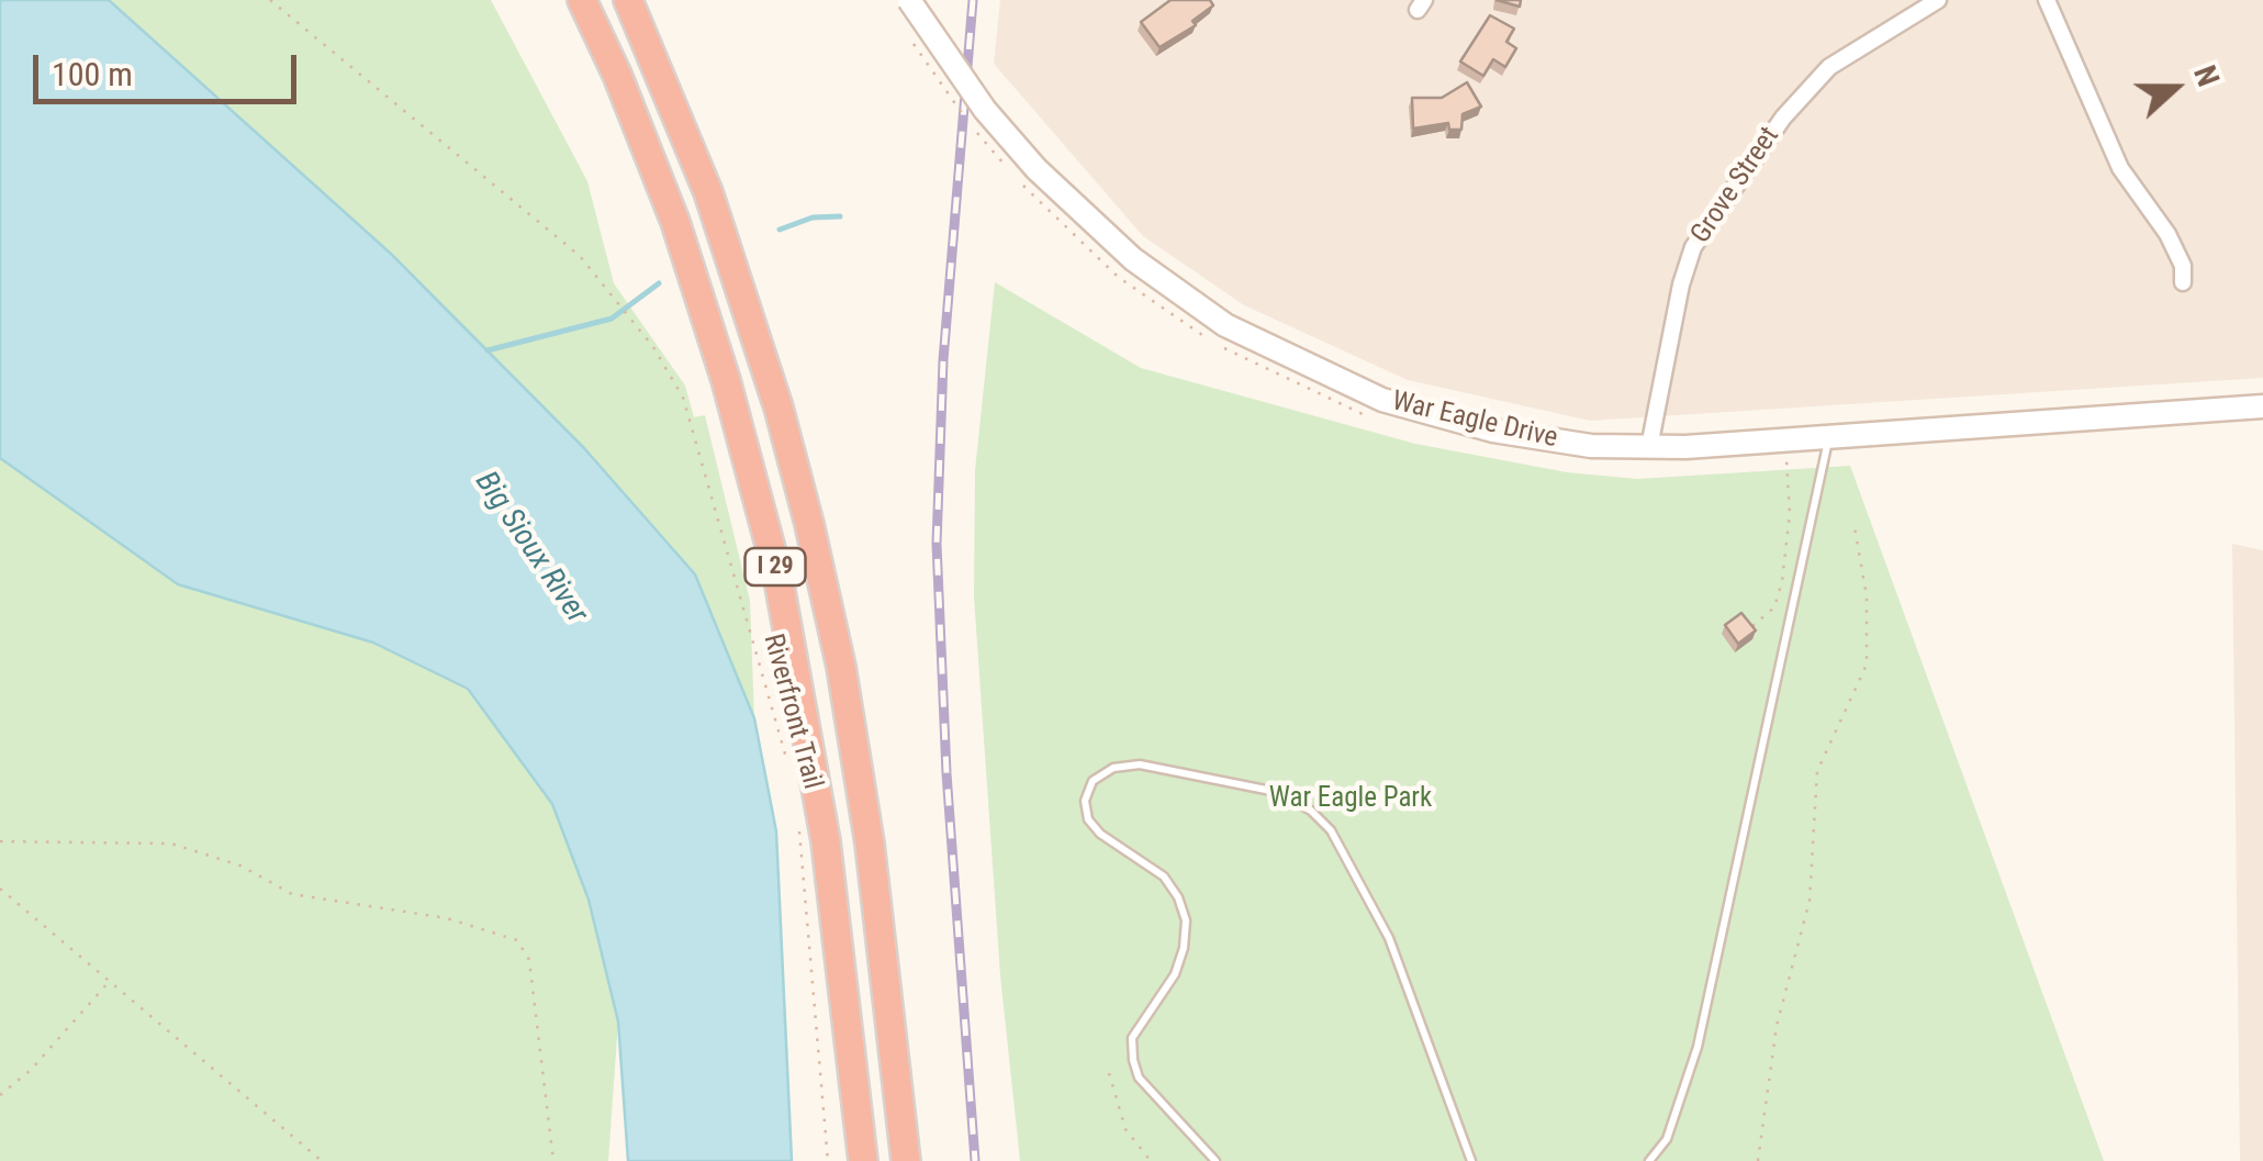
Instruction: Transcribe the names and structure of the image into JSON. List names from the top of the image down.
{
  "streets": {
    "highway": ["I 29"],
    "main road": ["War Eagle Drive"],
    "street": ["Grove Street"],
    "path": ["Riverfront Trail"]
  },
  "crossings": [
    ["Grove Street", "War Eagle Drive"]
  ],
  "water": ["Big Sioux River"],
  "parks": ["War Eagle Park"],
  "scale_bar": "100 m",
  "north": "right"
}
